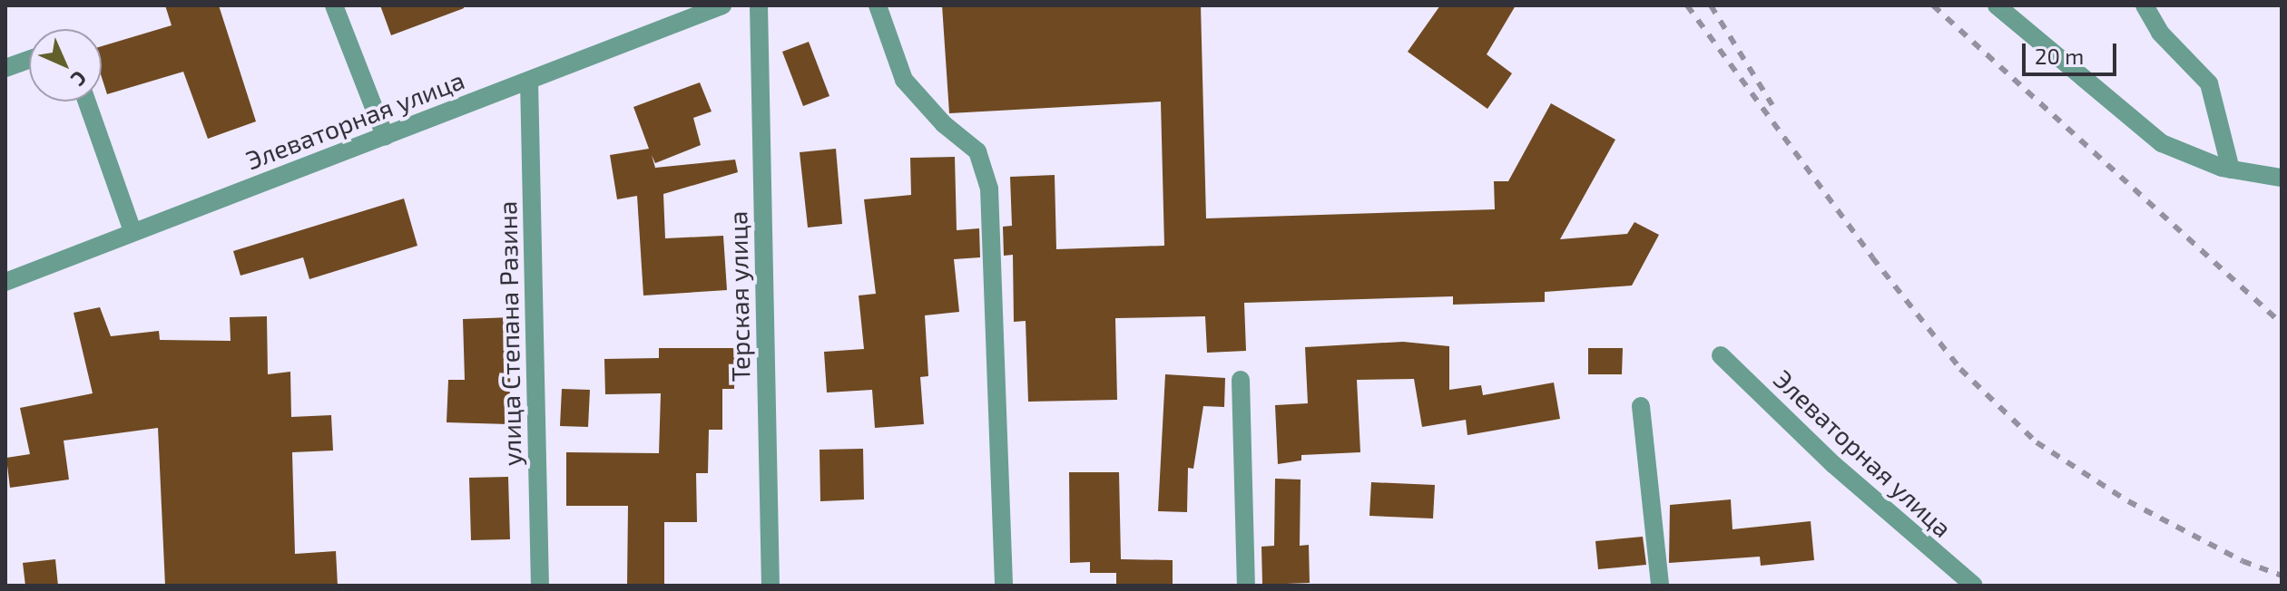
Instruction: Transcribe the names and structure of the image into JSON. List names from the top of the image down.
{
  "streets": {
    "street": ["Элеваторная улица", "Терская улица", "улица Степана Разина"]
  },
  "crossings": [
    ["Элеваторная улица", "улица Степана Разина"]
  ],
  "scale_bar": "20 m",
  "north": "bottom right"
}
